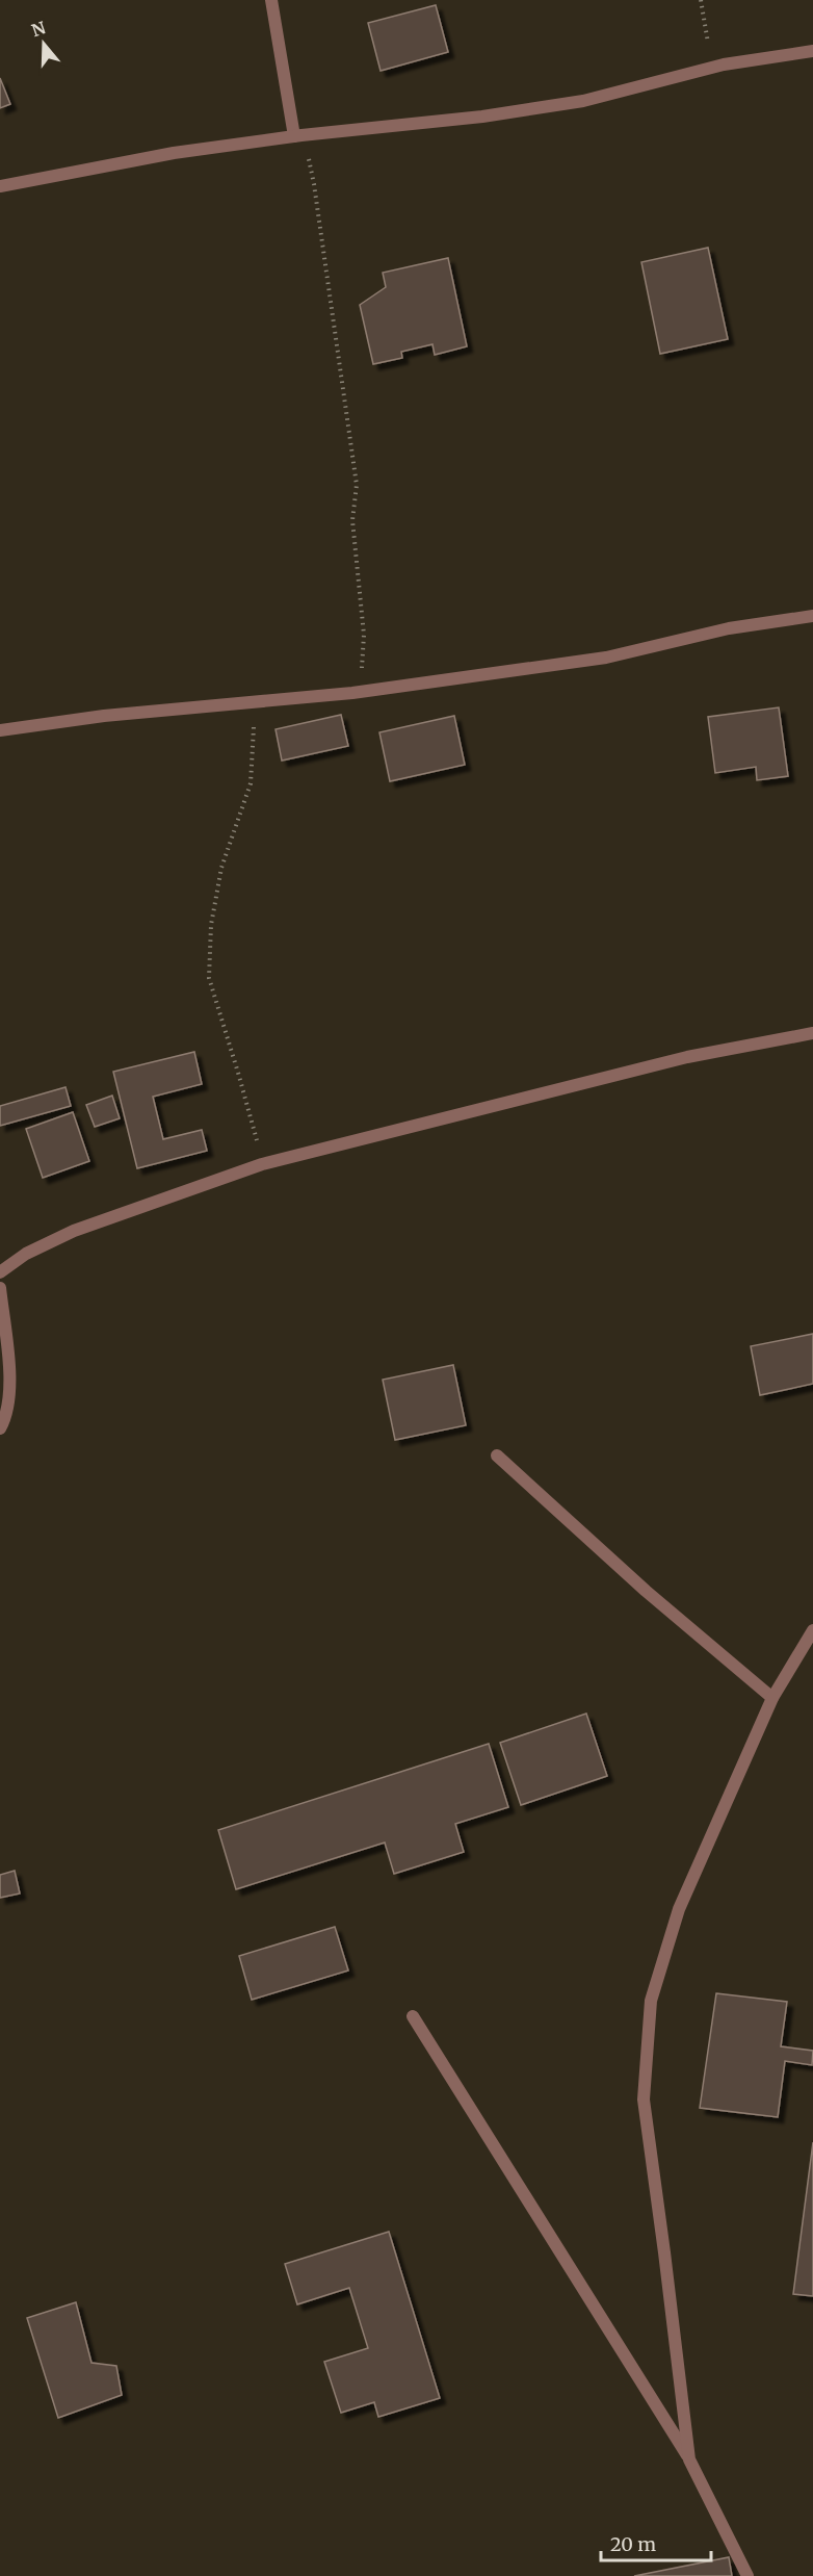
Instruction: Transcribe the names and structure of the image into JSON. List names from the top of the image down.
{
  "scale_bar": "20 m",
  "north": "top"
}
